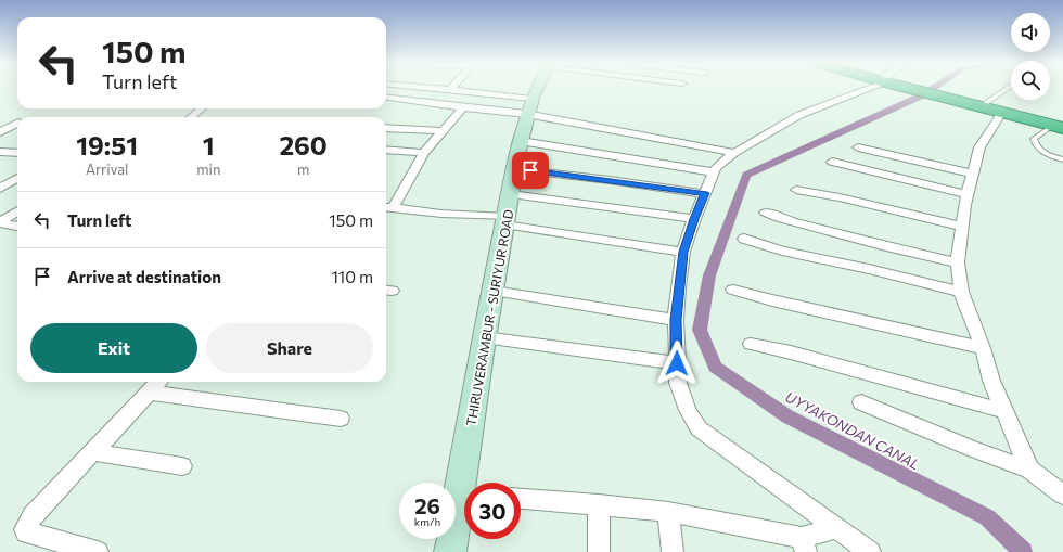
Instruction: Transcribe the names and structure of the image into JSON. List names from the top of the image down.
{
  "streets": {
    "main road": ["THIRUVERAMBUR - SURIYUR ROAD"]
  },
  "water": ["UYYAKONDAN CANAL"],
  "page": {
    "turn": ["150 m", "Turn left"],
    "eta": [
      "19:51",
      "Arrival",
      "1",
      "min",
      "260",
      "m"
    ],
    "list": [
      {
        "name": "Turn left",
        "value": "150 m"
      },
      {
        "name": "Arrive at destination",
        "value": "110 m"
      }
    ],
    "buttons": ["Exit", "Share"],
    "speed": "26 km/h",
    "limit": "30"
  }
}
